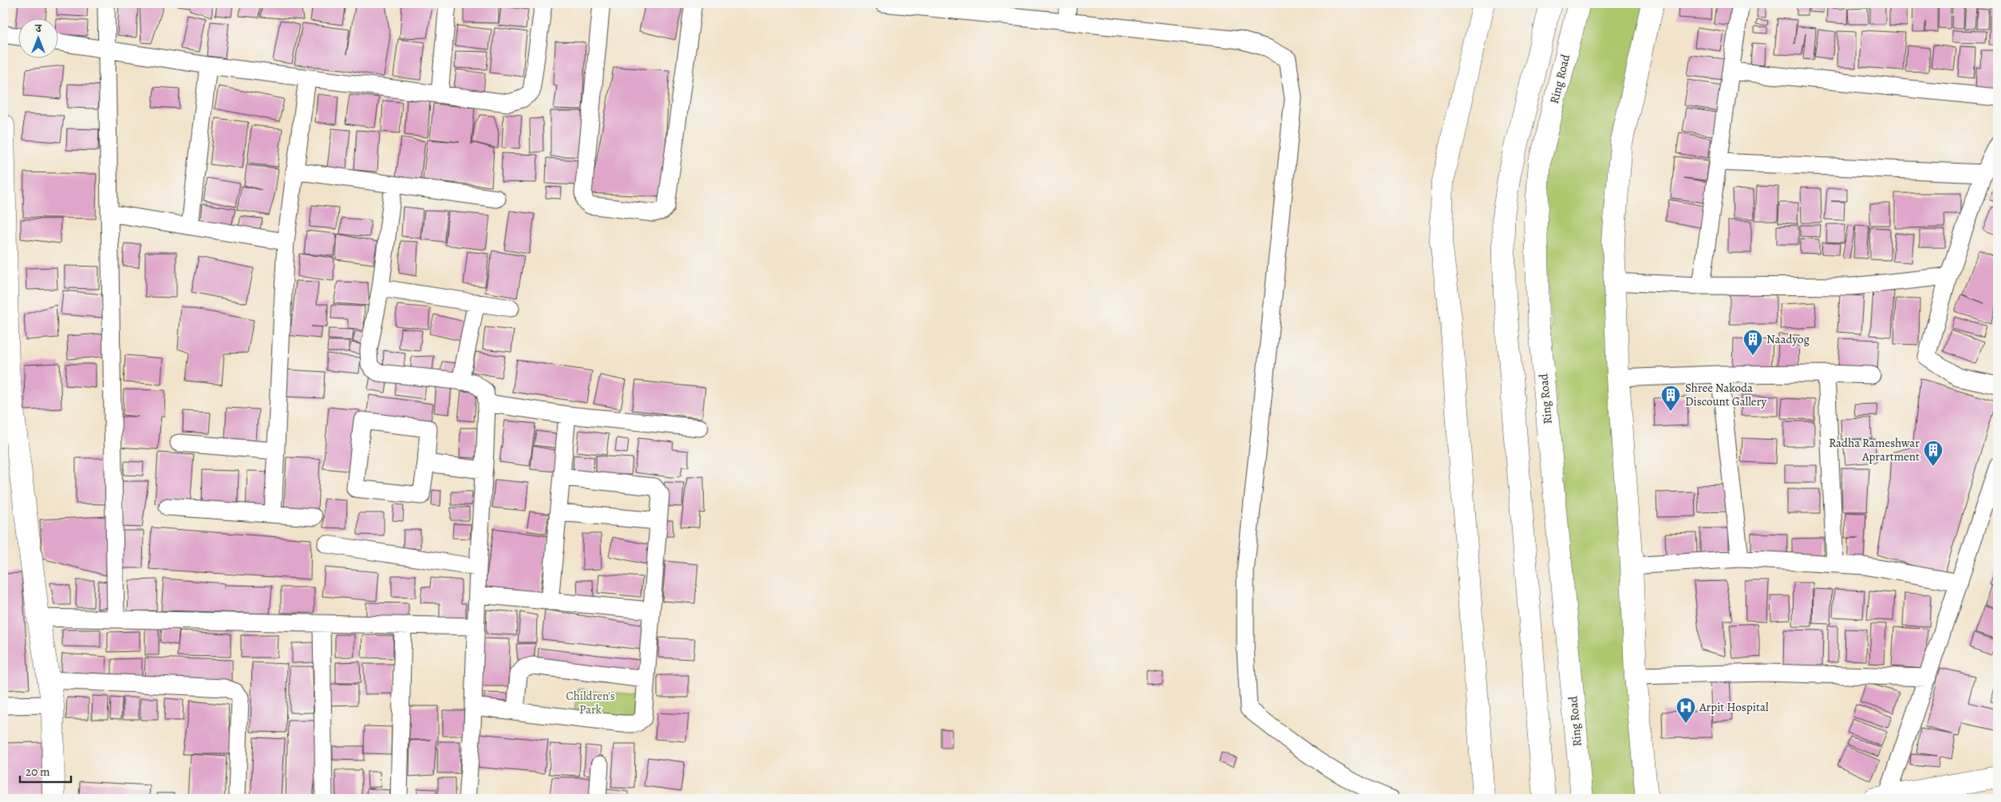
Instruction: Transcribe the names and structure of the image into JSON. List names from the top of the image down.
{
  "streets": {
    "street": ["Ring Road"]
  },
  "parks": ["Children's Park"],
  "places": {
    "building": ["Naadyog", "Shree Nakoda Discount Gallery", "Radha Rameshwar Aprartment"],
    "hospital": ["Arpit Hospital"]
  },
  "scale_bar": "20 m",
  "north": "top"
}
